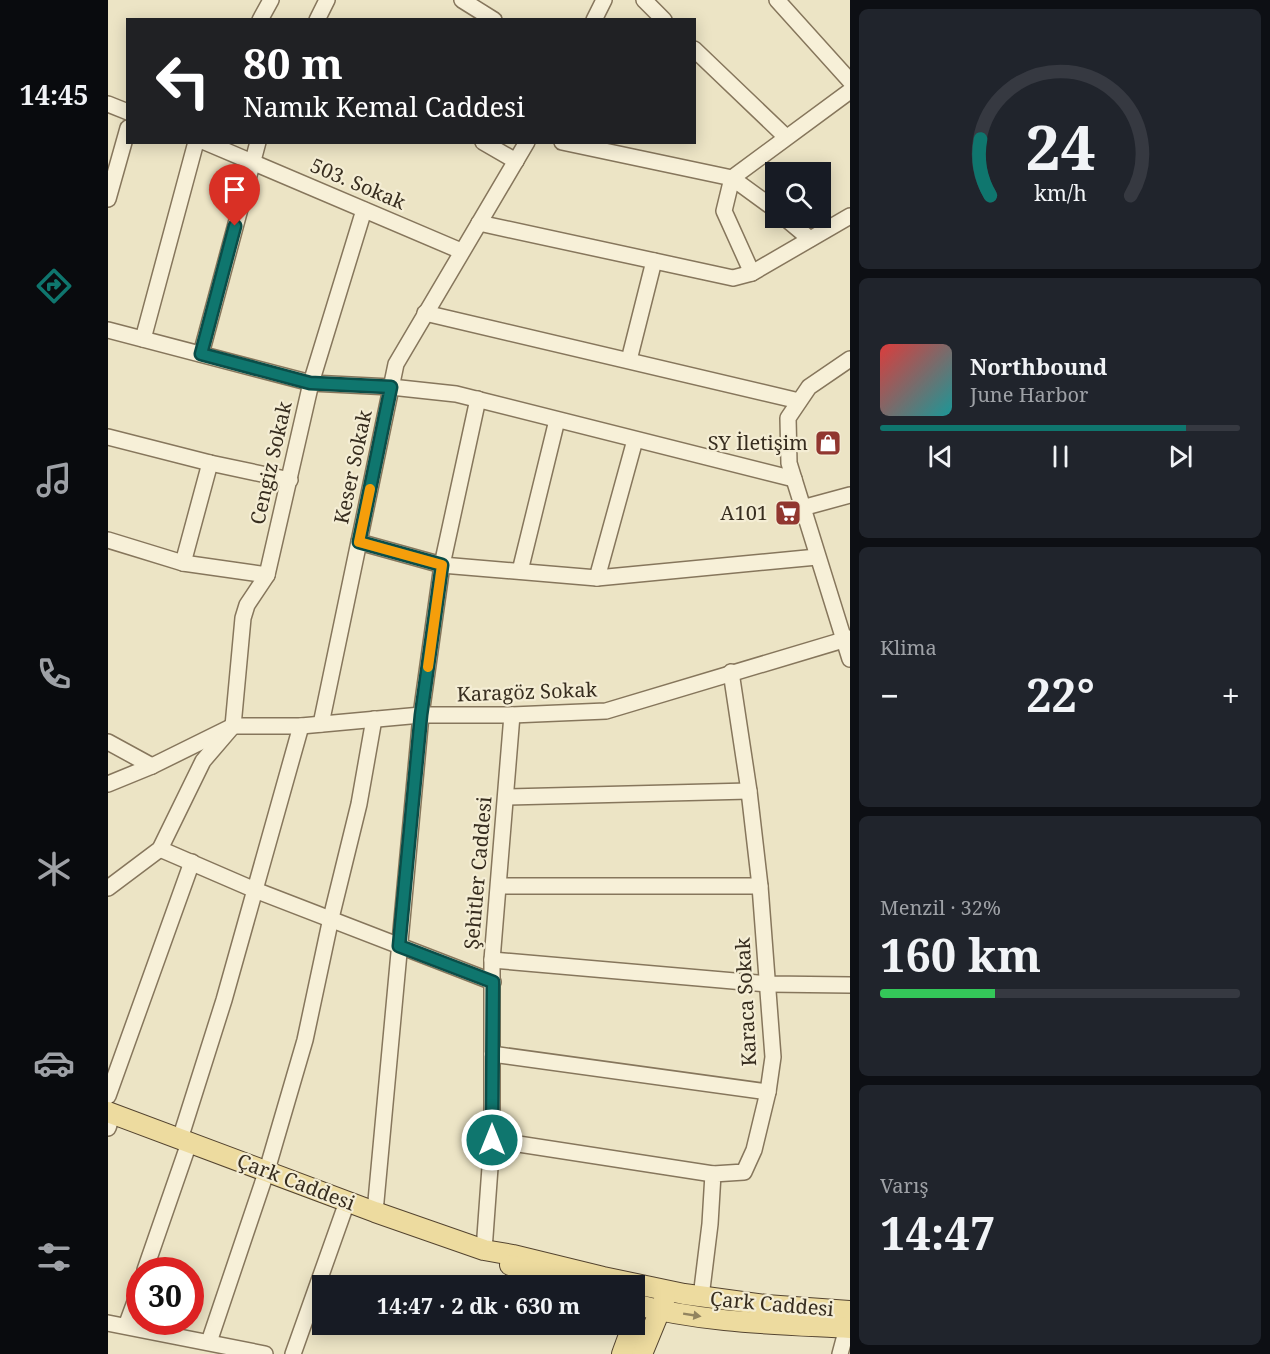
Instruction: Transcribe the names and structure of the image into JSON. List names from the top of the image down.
{
  "streets": {
    "main road": ["Çark Caddesi"],
    "street": [
      "503. Sokak",
      "Cengiz Sokak",
      "Keser Sokak",
      "Karagöz Sokak",
      "Şehitler Caddesi",
      "Karaca Sokak"
    ]
  },
  "crossings": [
    ["503. Sokak", "Cengiz Sokak"],
    ["503. Sokak", "Keser Sokak"],
    ["Cengiz Sokak", "Karagöz Sokak"],
    ["Keser Sokak", "Karagöz Sokak"],
    ["Karagöz Sokak", "Şehitler Caddesi"],
    ["Karagöz Sokak", "Karaca Sokak"],
    ["Şehitler Caddesi", "Çark Caddesi"]
  ],
  "places": {
    "shop": ["SY İletişim"],
    "supermarket": ["A101"]
  },
  "page": {
    "tabs": "14:45",
    "turn": ["80 m", "Namık Kemal Caddesi"],
    "song": ["Northbound", "June Harbor"],
    "tile": [
      "Klima",
      ["Menzil · 32%", "160 km"],
      ["Varış", "14:47"]
    ],
    "heat": ["−", "22°", "+"],
    "limit": "30",
    "trip": "14:47 · 2 dk · 630 m",
    "gauge": ["24", "km/h"]
  }
}
